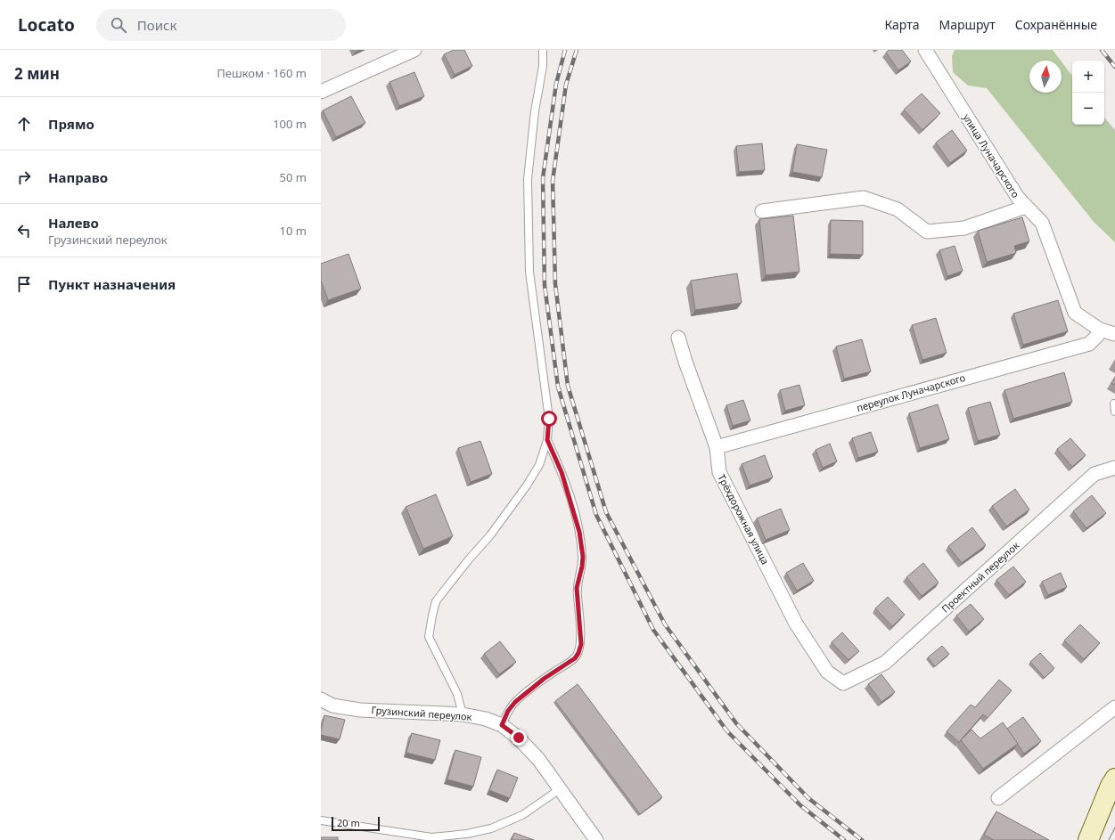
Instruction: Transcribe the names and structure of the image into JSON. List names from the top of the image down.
{
  "streets": {
    "street": [
      "улица Луначарского",
      "переулок Луначарского",
      "Трёхдорожная улица",
      "Проектный переулок",
      "Грузинский переулок"
    ]
  },
  "crossings": [
    ["улица Луначарского", "переулок Луначарского"],
    ["переулок Луначарского", "Трёхдорожная улица"],
    ["Трёхдорожная улица", "Проектный переулок"]
  ],
  "scale_bar": "20 m",
  "north": "top",
  "page": {
    "header": "Locato",
    "search": "Поиск",
    "nav": ["Карта", "Маршрут", "Сохранённые"],
    "heading": ["2 мин", "Пешком · 160 m"],
    "map_buttons": ["+", "−"],
    "list": [
      ["Прямо", "100 m"],
      ["Направо", "50 m"],
      ["Налево", "Грузинский переулок", "10 m"],
      "Пункт назначения"
    ],
    "scale": "20 m"
  }
}
